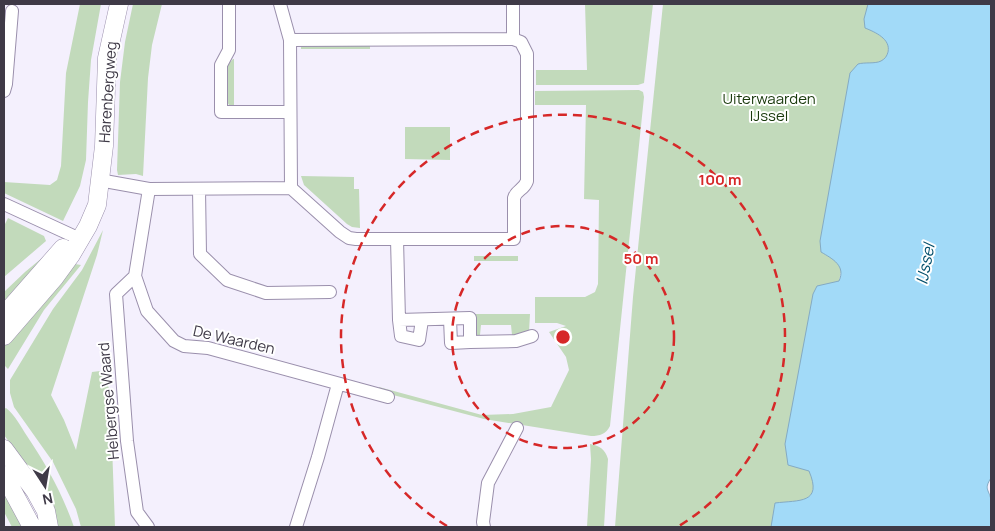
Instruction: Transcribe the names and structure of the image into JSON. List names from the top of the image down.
{
  "streets": {
    "street": ["Harenbergweg", "De Waarden", "Helbergse Waard"]
  },
  "crossings": [
    ["De Waarden", "Helbergse Waard"]
  ],
  "water": ["IJssel"],
  "parks": ["Uiterwaarden IJssel"],
  "north": "bottom",
  "rings": ["100 m", "50 m"]
}
